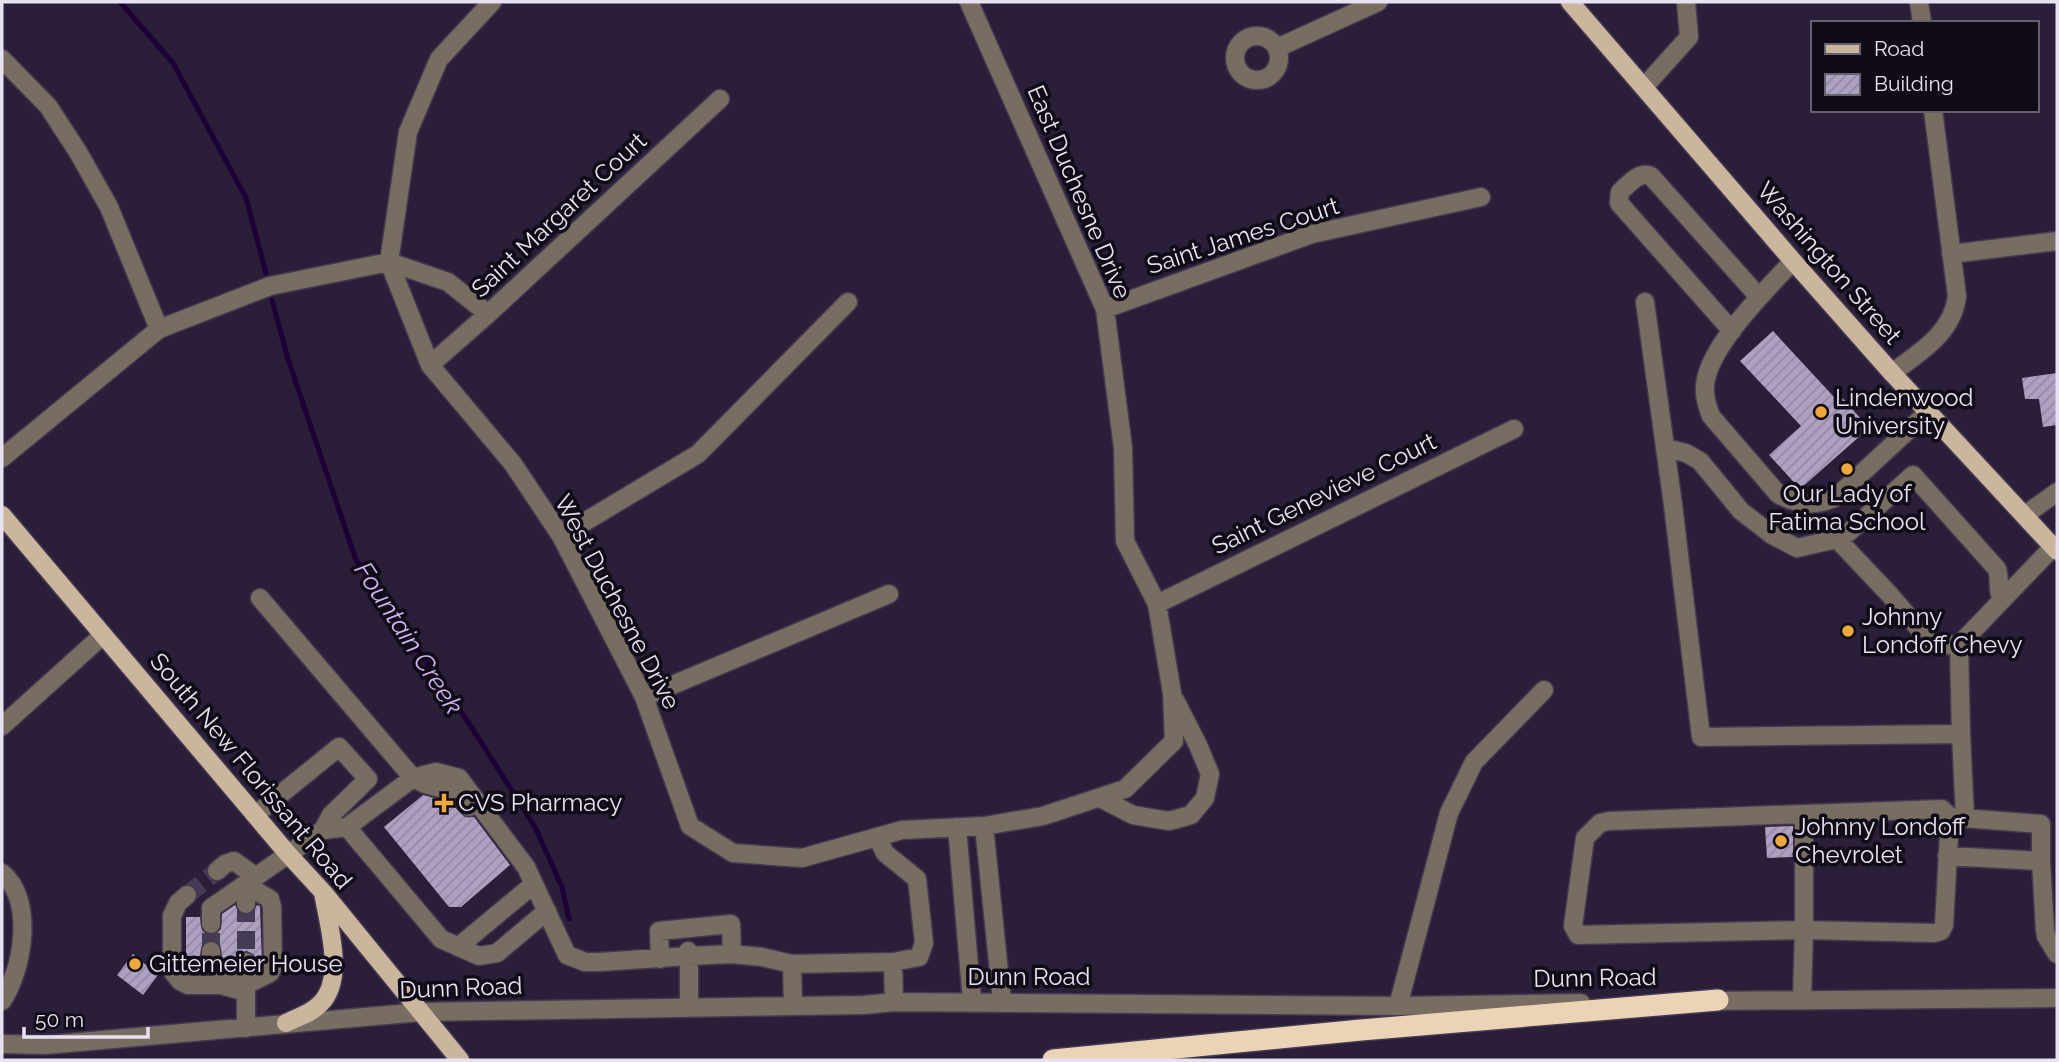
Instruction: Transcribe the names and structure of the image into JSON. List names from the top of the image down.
{
  "streets": {
    "main road": ["Washington Street", "South New Florissant Road"],
    "street": [
      "East Duchesne Drive",
      "Saint Margaret Court",
      "Saint James Court",
      "Saint Genevieve Court",
      "West Duchesne Drive",
      "Dunn Road"
    ]
  },
  "crossings": [
    ["East Duchesne Drive", "Saint James Court"],
    ["East Duchesne Drive", "Saint Genevieve Court"],
    ["Saint Margaret Court", "West Duchesne Drive"],
    ["South New Florissant Road", "Dunn Road"]
  ],
  "water": ["Fountain Creek"],
  "places": {
    "other": [
      "Lindenwood University",
      "Our Lady of Fatima School",
      "Johnny Londoff Chevy",
      "Johnny Londoff Chevrolet",
      "Gittemeier House"
    ],
    "health": ["CVS Pharmacy"]
  },
  "legend": ["Road", "Building"],
  "scale_bar": "50 m"
}
